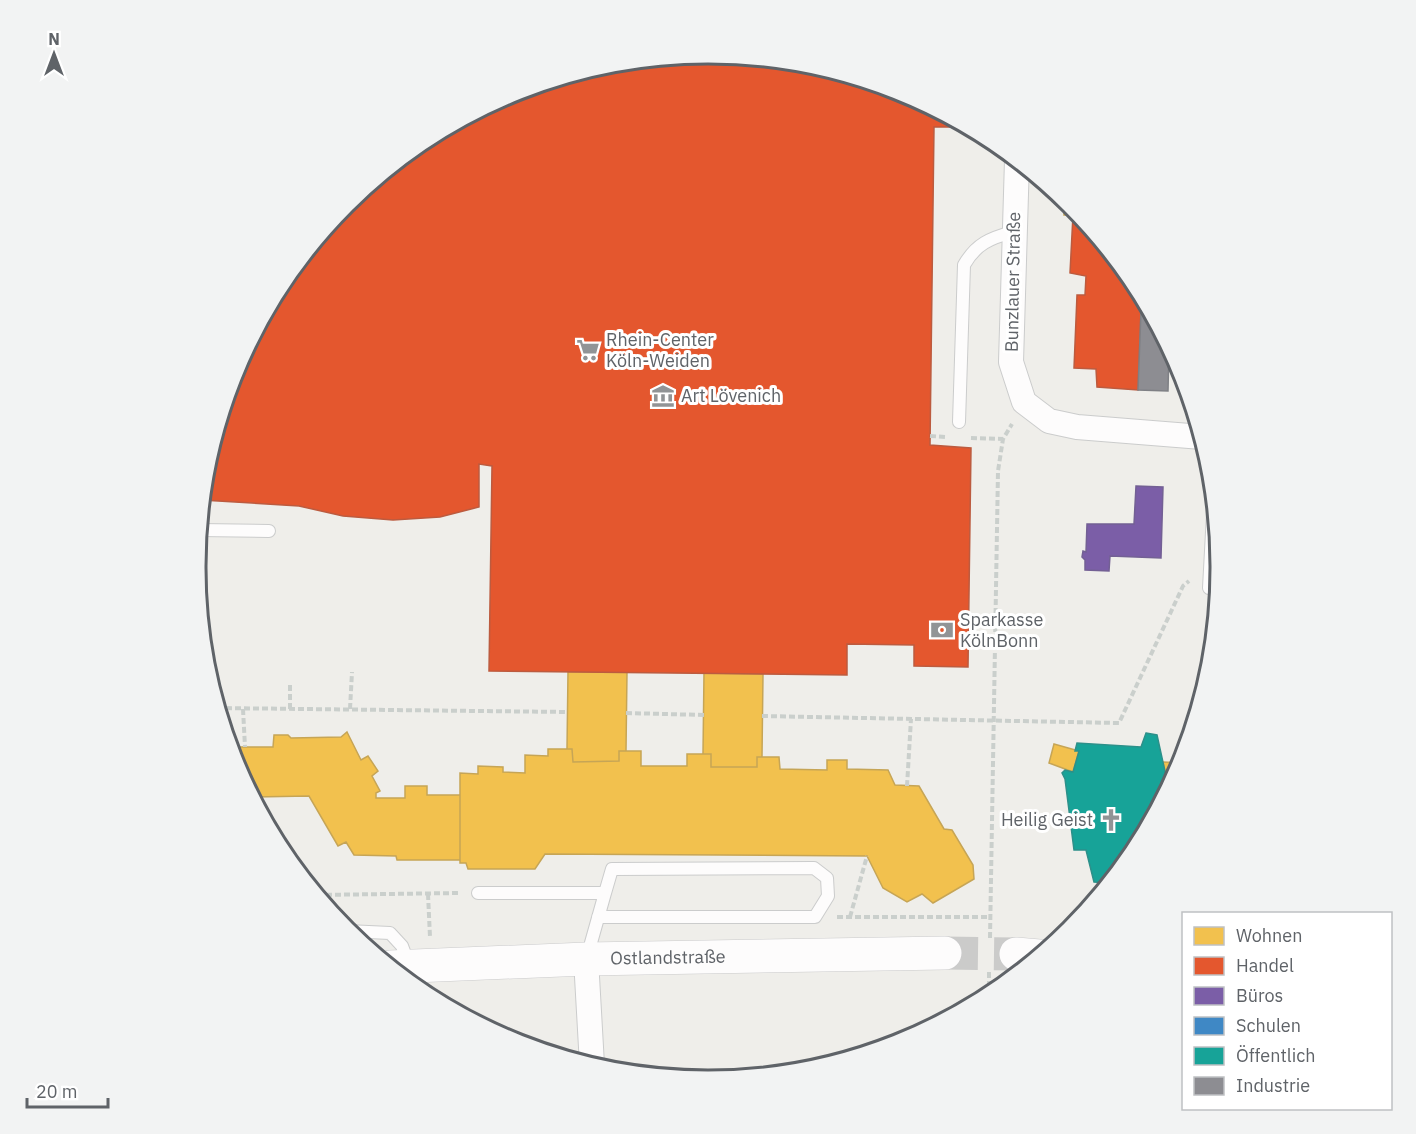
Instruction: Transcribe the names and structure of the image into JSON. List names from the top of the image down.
{
  "streets": {
    "street": ["Bunzlauer Straße", "Ostlandstraße"]
  },
  "places": {
    "supermarket": ["Rhein-Center Köln-Weiden"],
    "museum": ["Art Lövenich"],
    "bank": ["Sparkasse KölnBonn"],
    "church": ["Heilig Geist"]
  },
  "legend": [
    "Wohnen",
    "Handel",
    "Büros",
    "Schulen",
    "Öffentlich",
    "Industrie"
  ],
  "scale_bar": "20 m",
  "north": "top"
}
